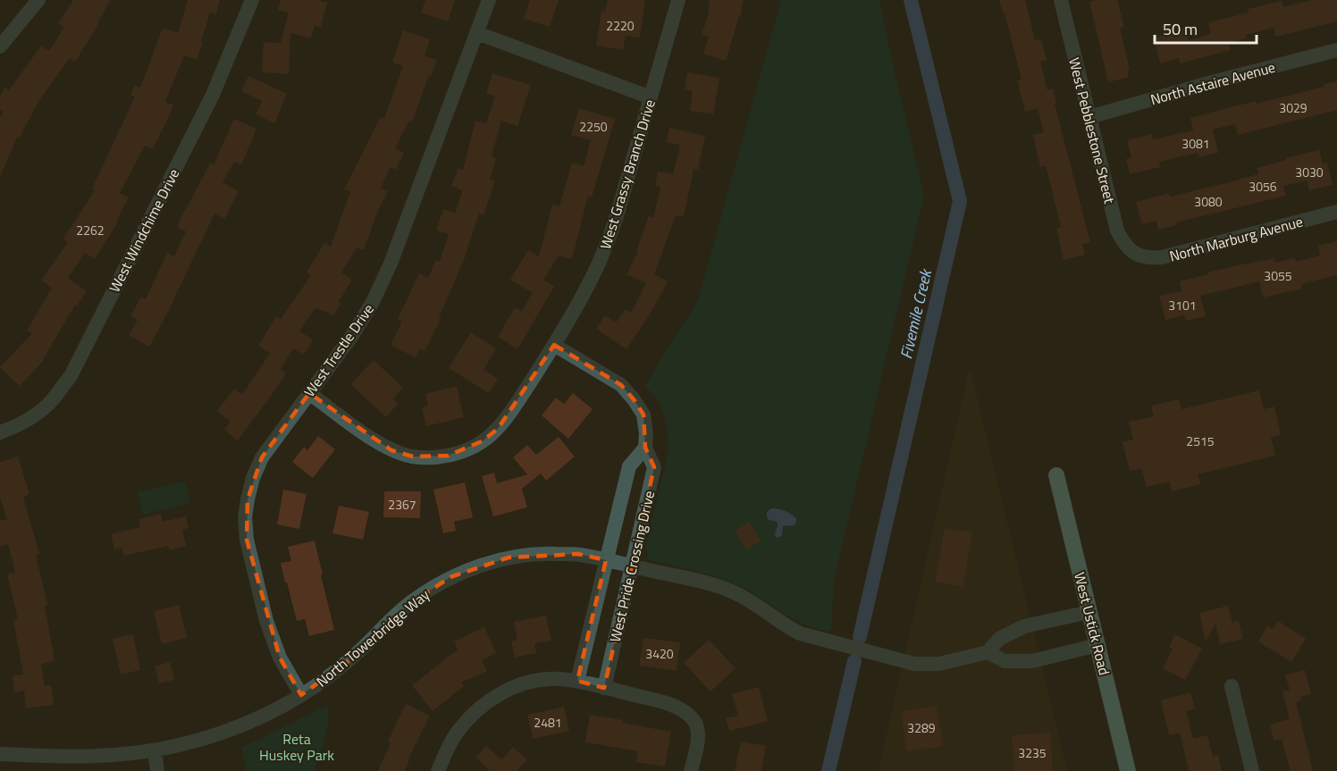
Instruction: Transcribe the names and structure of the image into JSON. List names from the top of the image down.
{
  "streets": {
    "main road": ["West Ustick Road"],
    "street": [
      "North Astaire Avenue",
      "West Pebblestone Street",
      "West Grassy Branch Drive",
      "West Windchime Drive",
      "North Marburg Avenue",
      "West Trestle Drive",
      "West Pride Crossing Drive",
      "North Towerbridge Way"
    ]
  },
  "crossings": [
    ["North Astaire Avenue", "West Pebblestone Street"],
    ["West Pebblestone Street", "North Marburg Avenue"],
    ["West Grassy Branch Drive", "West Trestle Drive"],
    ["West Grassy Branch Drive", "West Pride Crossing Drive"],
    ["West Trestle Drive", "North Towerbridge Way"],
    ["West Pride Crossing Drive", "North Towerbridge Way"],
    ["West Ustick Road", "North Towerbridge Way"]
  ],
  "water": ["Fivemile Creek"],
  "parks": ["Reta Huskey Park"],
  "house_numbers": [
    "2220",
    "3029",
    "2250",
    "3081",
    "3030",
    "3056",
    "3080",
    "2262",
    "3055",
    "3101",
    "2515",
    "2367",
    "3420",
    "2481",
    "3289",
    "3235"
  ],
  "scale_bar": "50 m"
}
